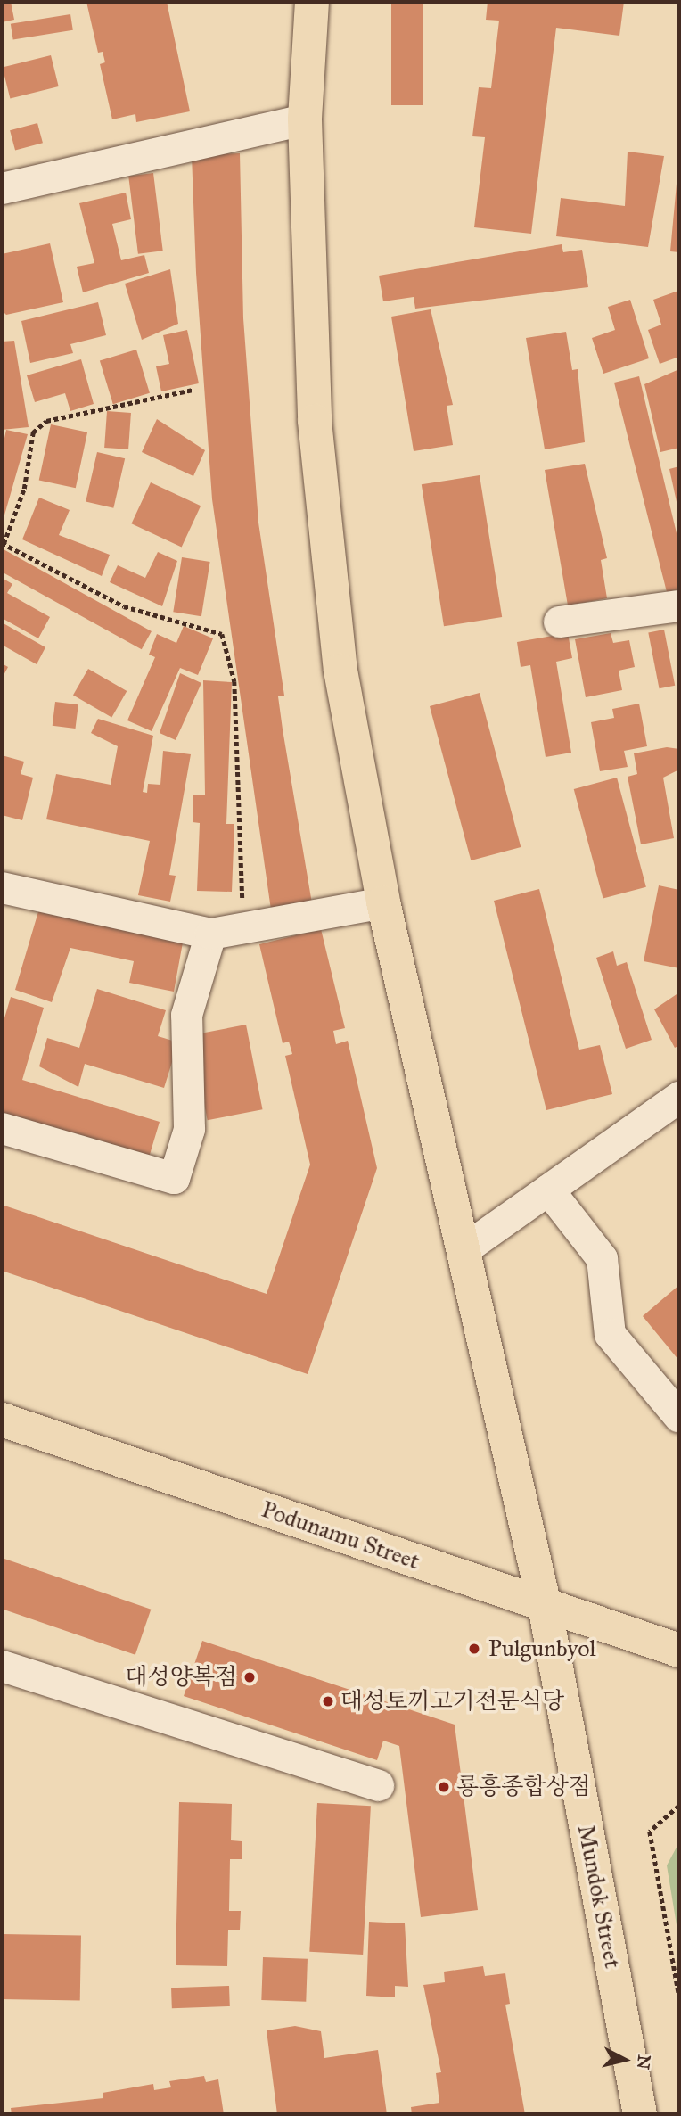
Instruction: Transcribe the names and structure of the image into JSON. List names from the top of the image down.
{
  "streets": {
    "main road": ["Podunamu Street", "Mundok Street"]
  },
  "crossings": [
    ["Podunamu Street", "Mundok Street"]
  ],
  "places": [
    "Pulgunbyol",
    "대성양복점",
    "대성토끼고기전문식당",
    "룡흥종합상점"
  ],
  "north": "right"
}
